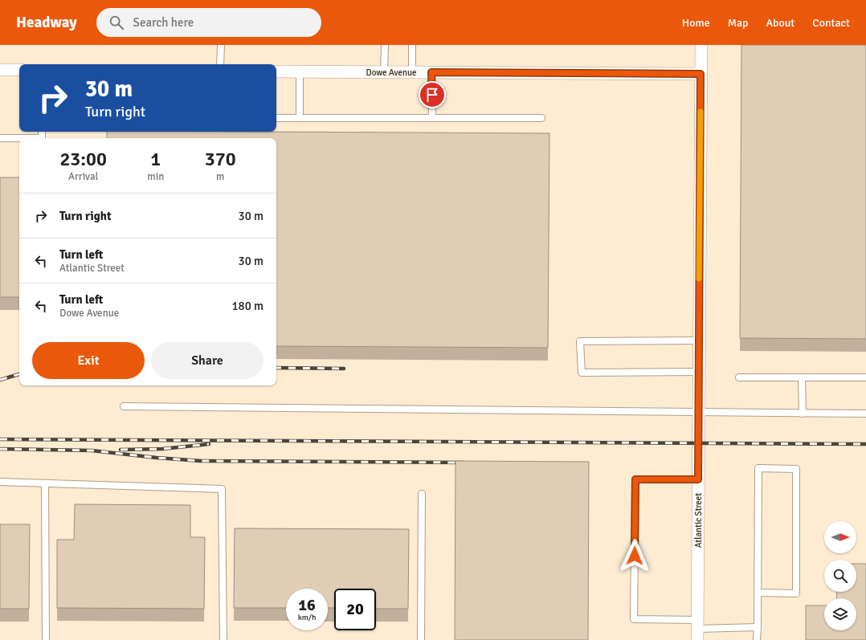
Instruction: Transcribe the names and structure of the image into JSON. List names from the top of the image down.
{
  "streets": {
    "street": ["Dowe Avenue", "Atlantic Street"]
  },
  "crossings": [
    ["Dowe Avenue", "Atlantic Street"]
  ],
  "north": "right",
  "page": {
    "header": "Headway",
    "search": "Search here",
    "nav": [
      "Home",
      "Map",
      "About",
      "Contact"
    ],
    "turn": ["30 m", "Turn right"],
    "eta": [
      "23:00",
      "Arrival",
      "1",
      "min",
      "370",
      "m"
    ],
    "list": [
      {
        "name": "Turn right",
        "value": "30 m"
      },
      {
        "name": "Turn left",
        "note": "Atlantic Street",
        "value": "30 m"
      },
      {
        "name": "Turn left",
        "note": "Dowe Avenue",
        "value": "180 m"
      }
    ],
    "buttons": ["Exit", "Share"],
    "speed": "16 km/h",
    "limit": "20"
  }
}
